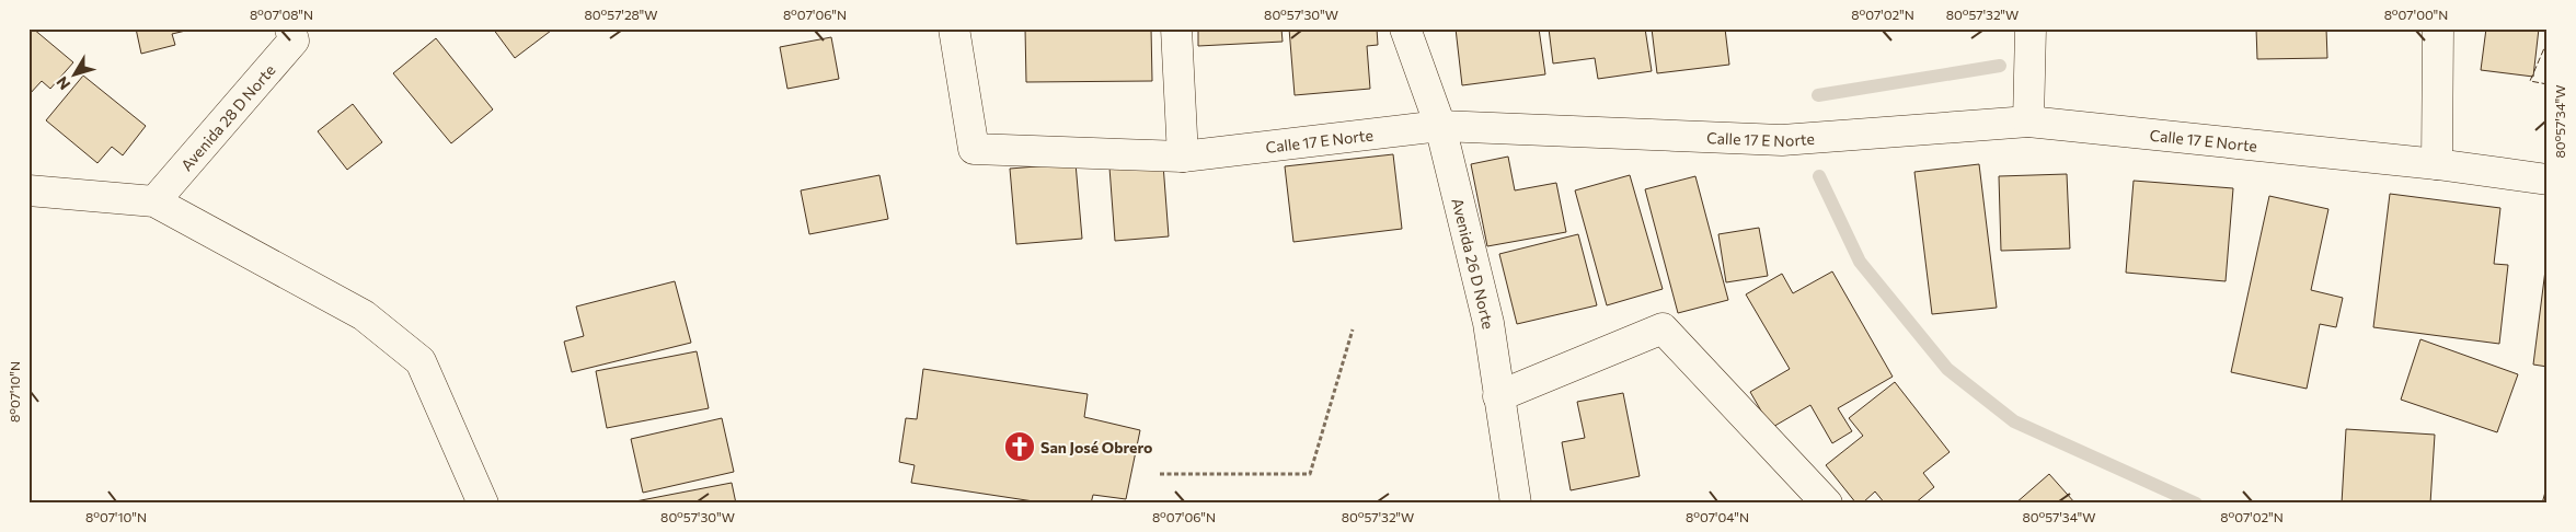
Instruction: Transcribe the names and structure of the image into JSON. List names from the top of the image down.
{
  "streets": {
    "street": ["Avenida 28 D Norte", "Calle 17 E Norte", "Avenida 26 D Norte"]
  },
  "crossings": [
    ["Calle 17 E Norte", "Avenida 26 D Norte"]
  ],
  "places": {
    "church": ["San José Obrero"]
  },
  "north": "bottom left",
  "coordinates": [
    "8°07'08\"N",
    "80°57'28\"W",
    "8°07'06\"N",
    "80°57'30\"W",
    "8°07'02\"N",
    "80°57'32\"W",
    "8°07'00\"N",
    "80°57'34\"W",
    "8°07'10\"N",
    "8°07'04\"N"
  ]
}
